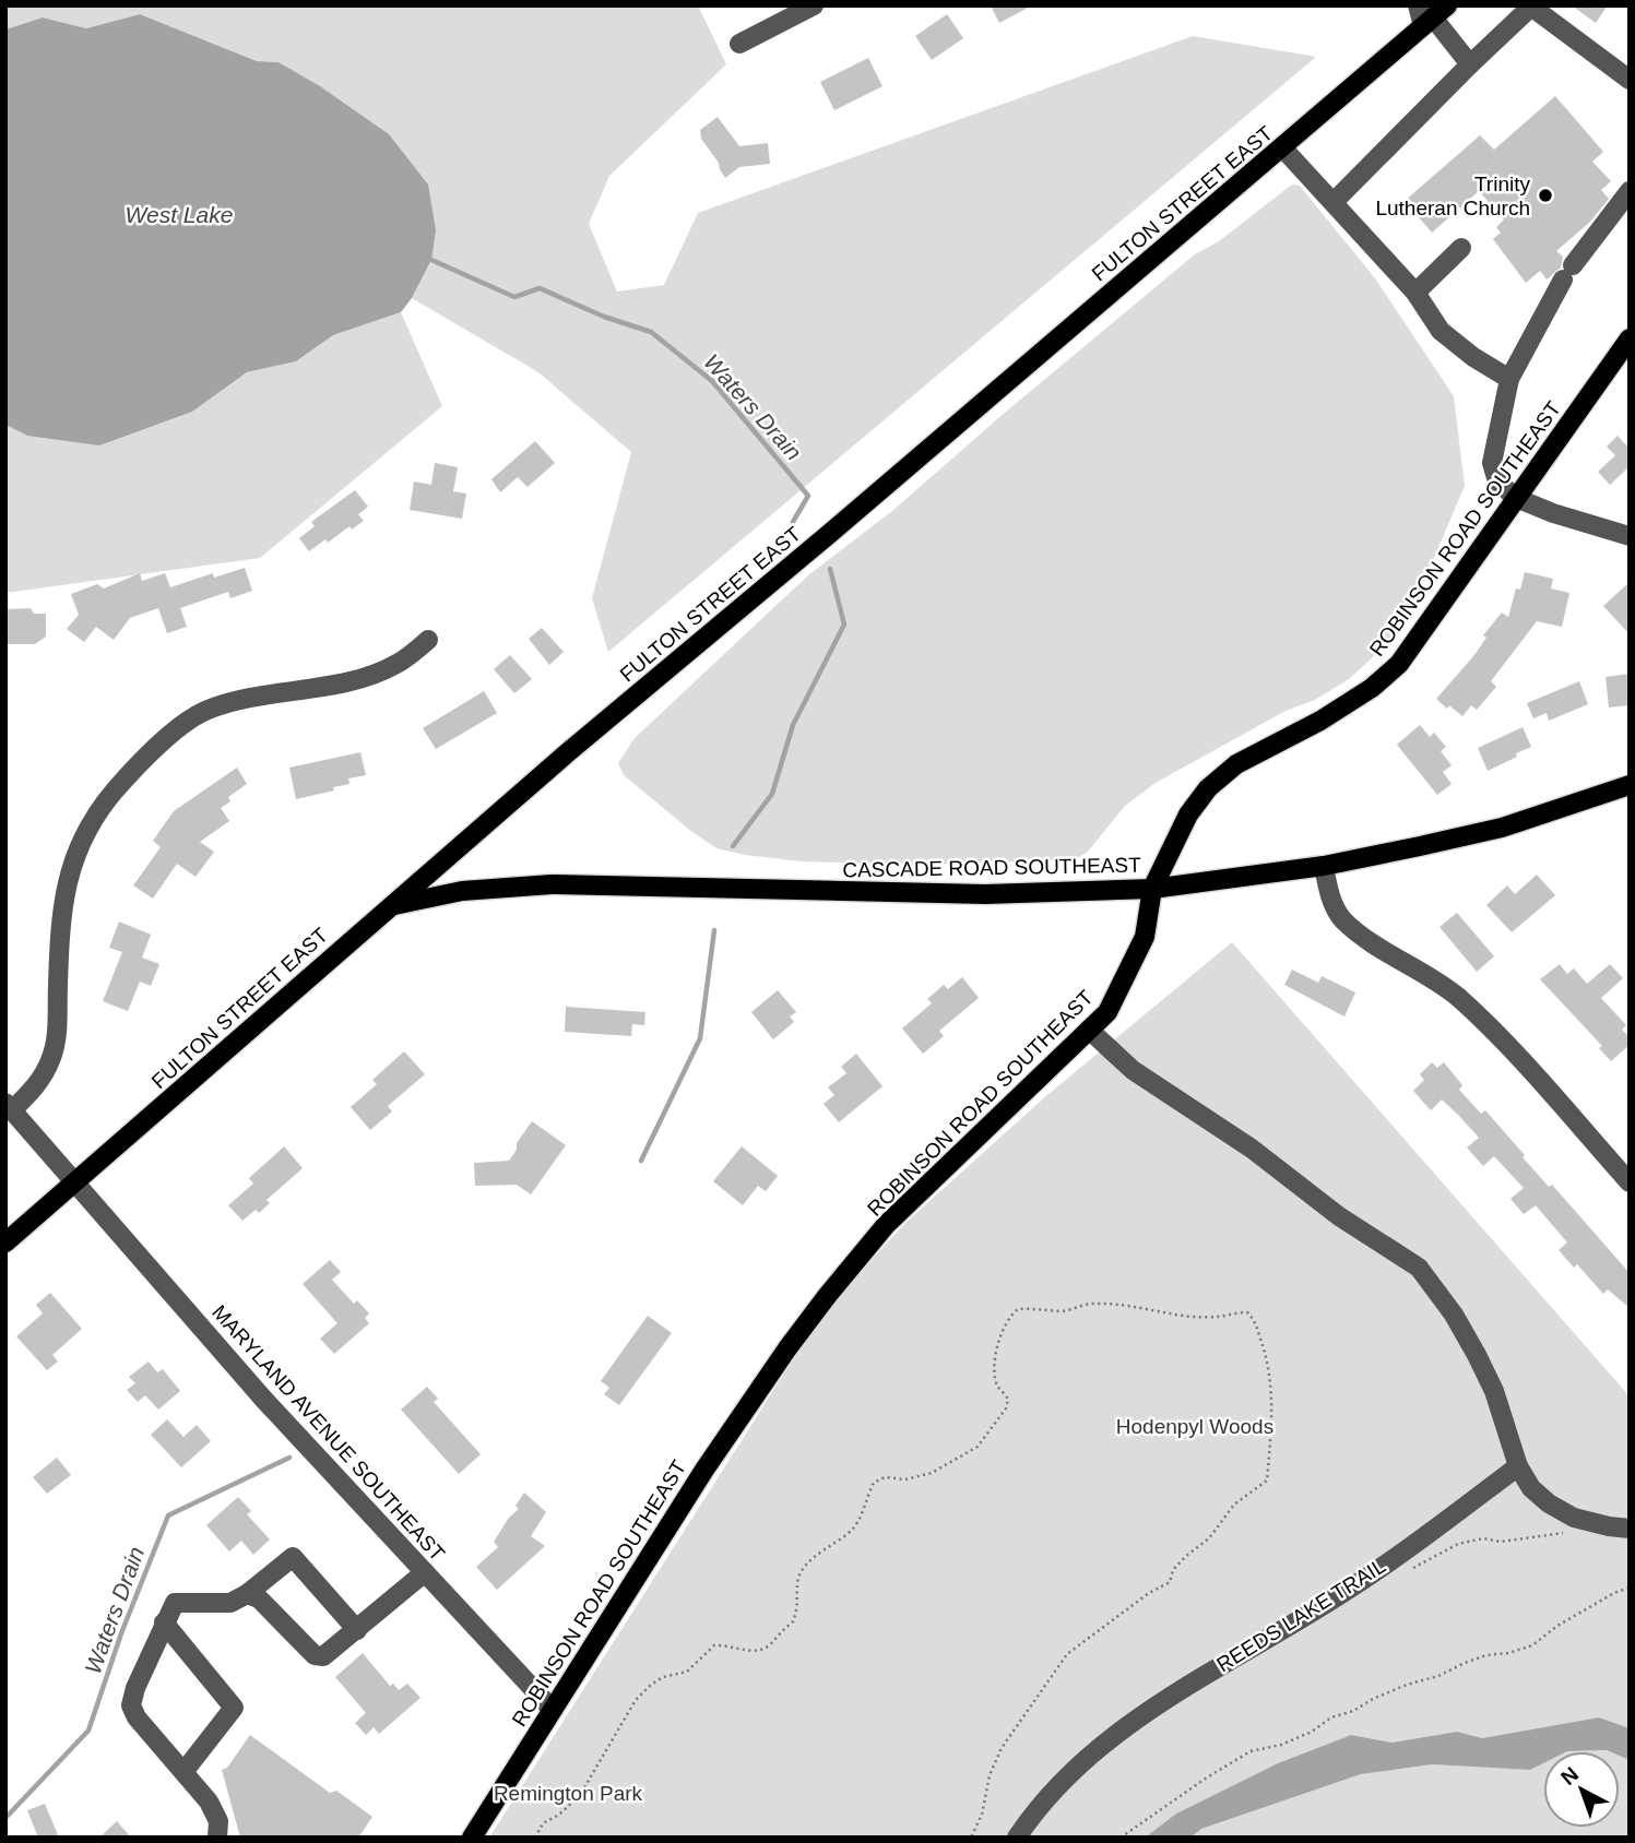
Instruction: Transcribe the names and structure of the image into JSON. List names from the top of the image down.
{
  "streets": {
    "main road": ["FULTON STREET EAST", "ROBINSON ROAD SOUTHEAST", "CASCADE ROAD SOUTHEAST"],
    "street": ["MARYLAND AVENUE SOUTHEAST"],
    "path": ["REEDS LAKE TRAIL"]
  },
  "crossings": [
    ["FULTON STREET EAST", "CASCADE ROAD SOUTHEAST"],
    ["FULTON STREET EAST", "MARYLAND AVENUE SOUTHEAST"],
    ["ROBINSON ROAD SOUTHEAST", "CASCADE ROAD SOUTHEAST"],
    ["ROBINSON ROAD SOUTHEAST", "MARYLAND AVENUE SOUTHEAST"]
  ],
  "water": ["West Lake", "Waters Drain"],
  "parks": ["Hodenpyl Woods", "Remington Park"],
  "places": ["Trinity Lutheran Church"],
  "north": "top left"
}
